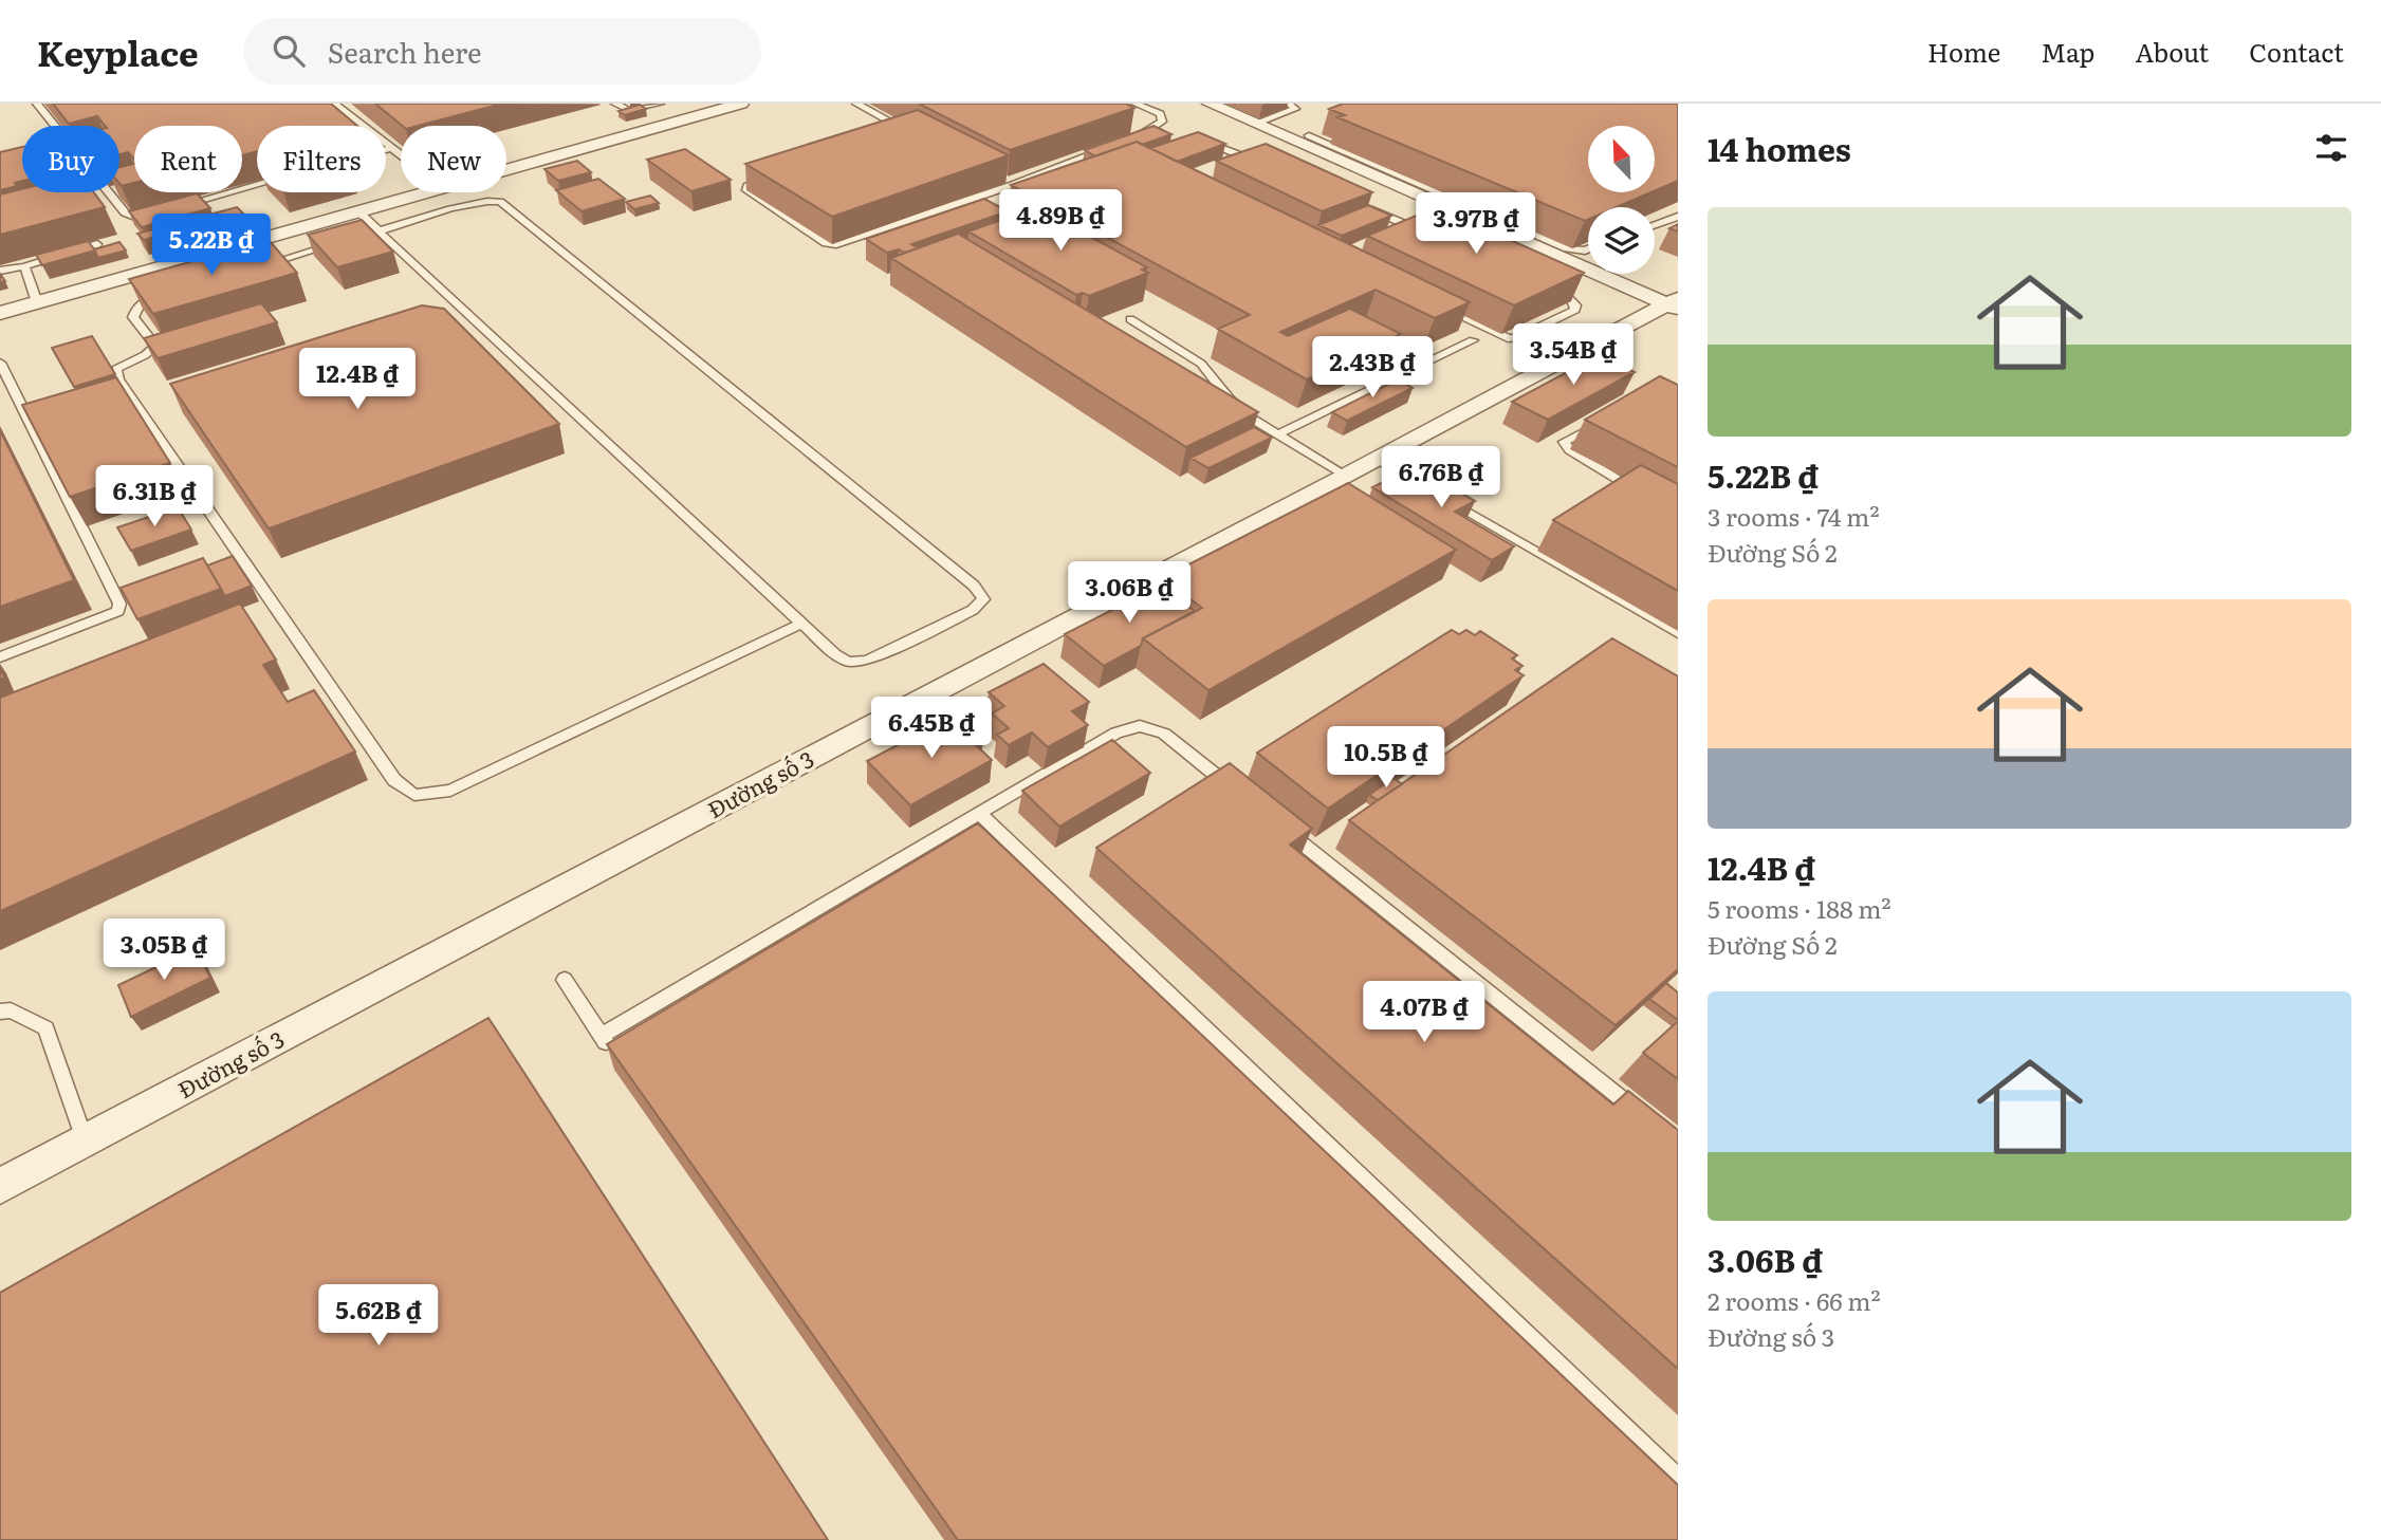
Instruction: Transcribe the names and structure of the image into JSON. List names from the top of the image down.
{
  "streets": {
    "street": ["Đường số 3"]
  },
  "north": "top left",
  "page": {
    "header": "Keyplace",
    "search": "Search here",
    "nav": [
      "Home",
      "Map",
      "About",
      "Contact"
    ],
    "heading": "14 homes",
    "chip": [
      "Buy",
      "Rent",
      "Filters",
      "New"
    ],
    "price": [
      "4.89B ₫",
      "3.97B ₫",
      "5.22B ₫",
      "3.54B ₫",
      "2.43B ₫",
      "12.4B ₫",
      "6.76B ₫",
      "6.31B ₫",
      "3.06B ₫",
      "6.45B ₫",
      "10.5B ₫",
      "3.05B ₫",
      "4.07B ₫",
      "5.62B ₫"
    ],
    "list": [
      {
        "name": "5.22B ₫",
        "note": "3 rooms · 74 m² · Đường Số 2"
      },
      {
        "name": "12.4B ₫",
        "note": "5 rooms · 188 m² · Đường Số 2"
      },
      {
        "name": "3.06B ₫",
        "note": "2 rooms · 66 m² · Đường số 3"
      }
    ]
  }
}
